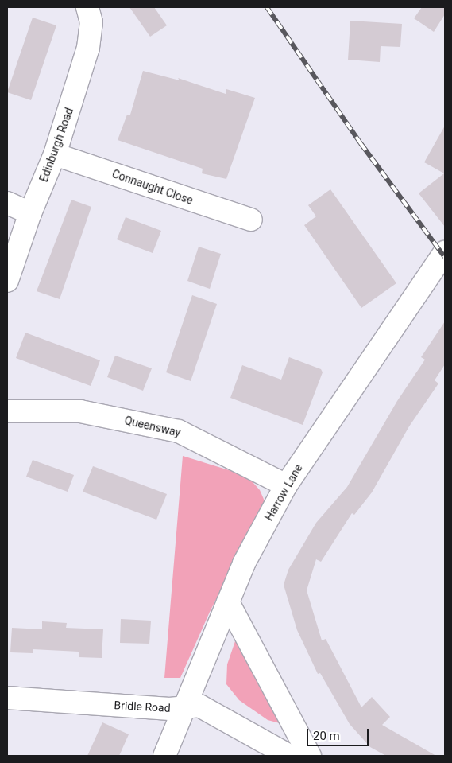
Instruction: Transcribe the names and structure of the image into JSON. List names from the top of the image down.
{
  "streets": {
    "street": [
      "Edinburgh Road",
      "Connaught Close",
      "Queensway",
      "Harrow Lane",
      "Bridle Road"
    ]
  },
  "crossings": [
    ["Edinburgh Road", "Connaught Close"],
    ["Queensway", "Harrow Lane"],
    ["Harrow Lane", "Bridle Road"]
  ],
  "scale_bar": "20 m"
}
